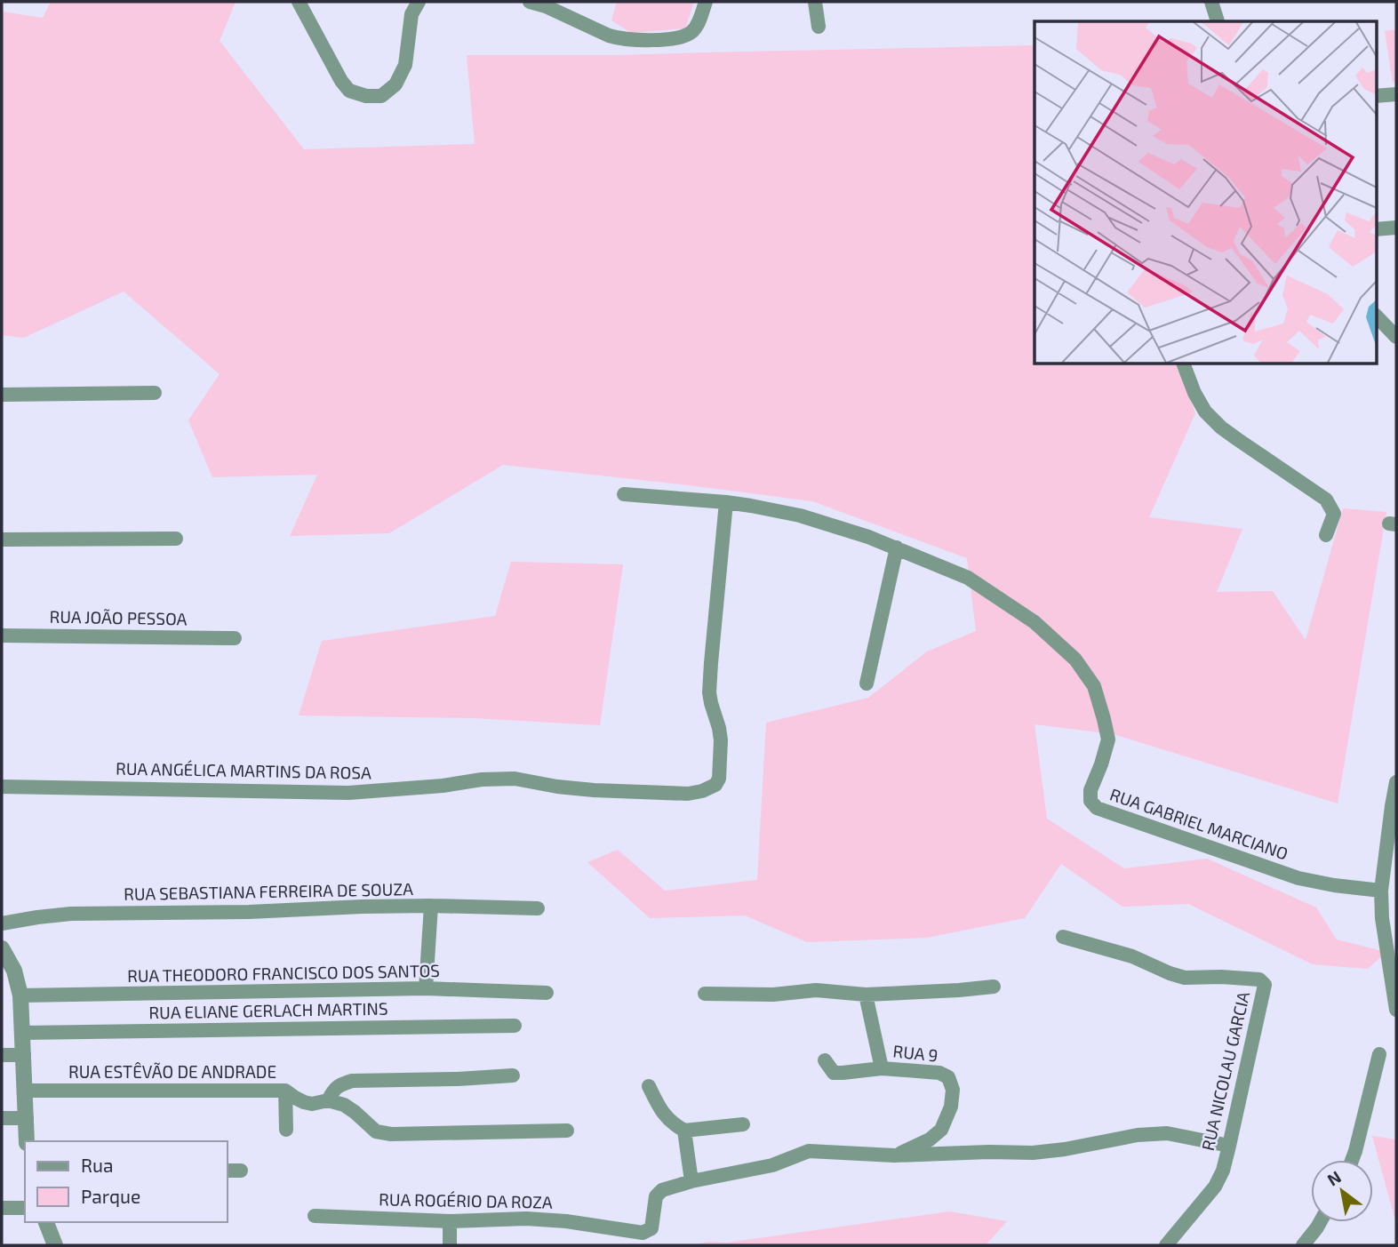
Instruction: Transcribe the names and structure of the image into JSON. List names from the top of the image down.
{
  "streets": {
    "street": [
      "RUA JOÃO PESSOA",
      "RUA ANGÉLICA MARTINS DA ROSA",
      "RUA GABRIEL MARCIANO",
      "RUA SEBASTIANA FERREIRA DE SOUZA",
      "RUA THEODORO FRANCISCO DOS SANTOS",
      "RUA ELIANE GERLACH MARTINS",
      "RUA 9",
      "RUA NICOLAU GARCIA",
      "RUA ESTÊVÃO DE ANDRADE",
      "RUA ROGÉRIO DA ROZA"
    ]
  },
  "crossings": [
    ["RUA ANGÉLICA MARTINS DA ROSA", "RUA GABRIEL MARCIANO"]
  ],
  "legend": ["Rua", "Parque"],
  "north": "top left"
}
